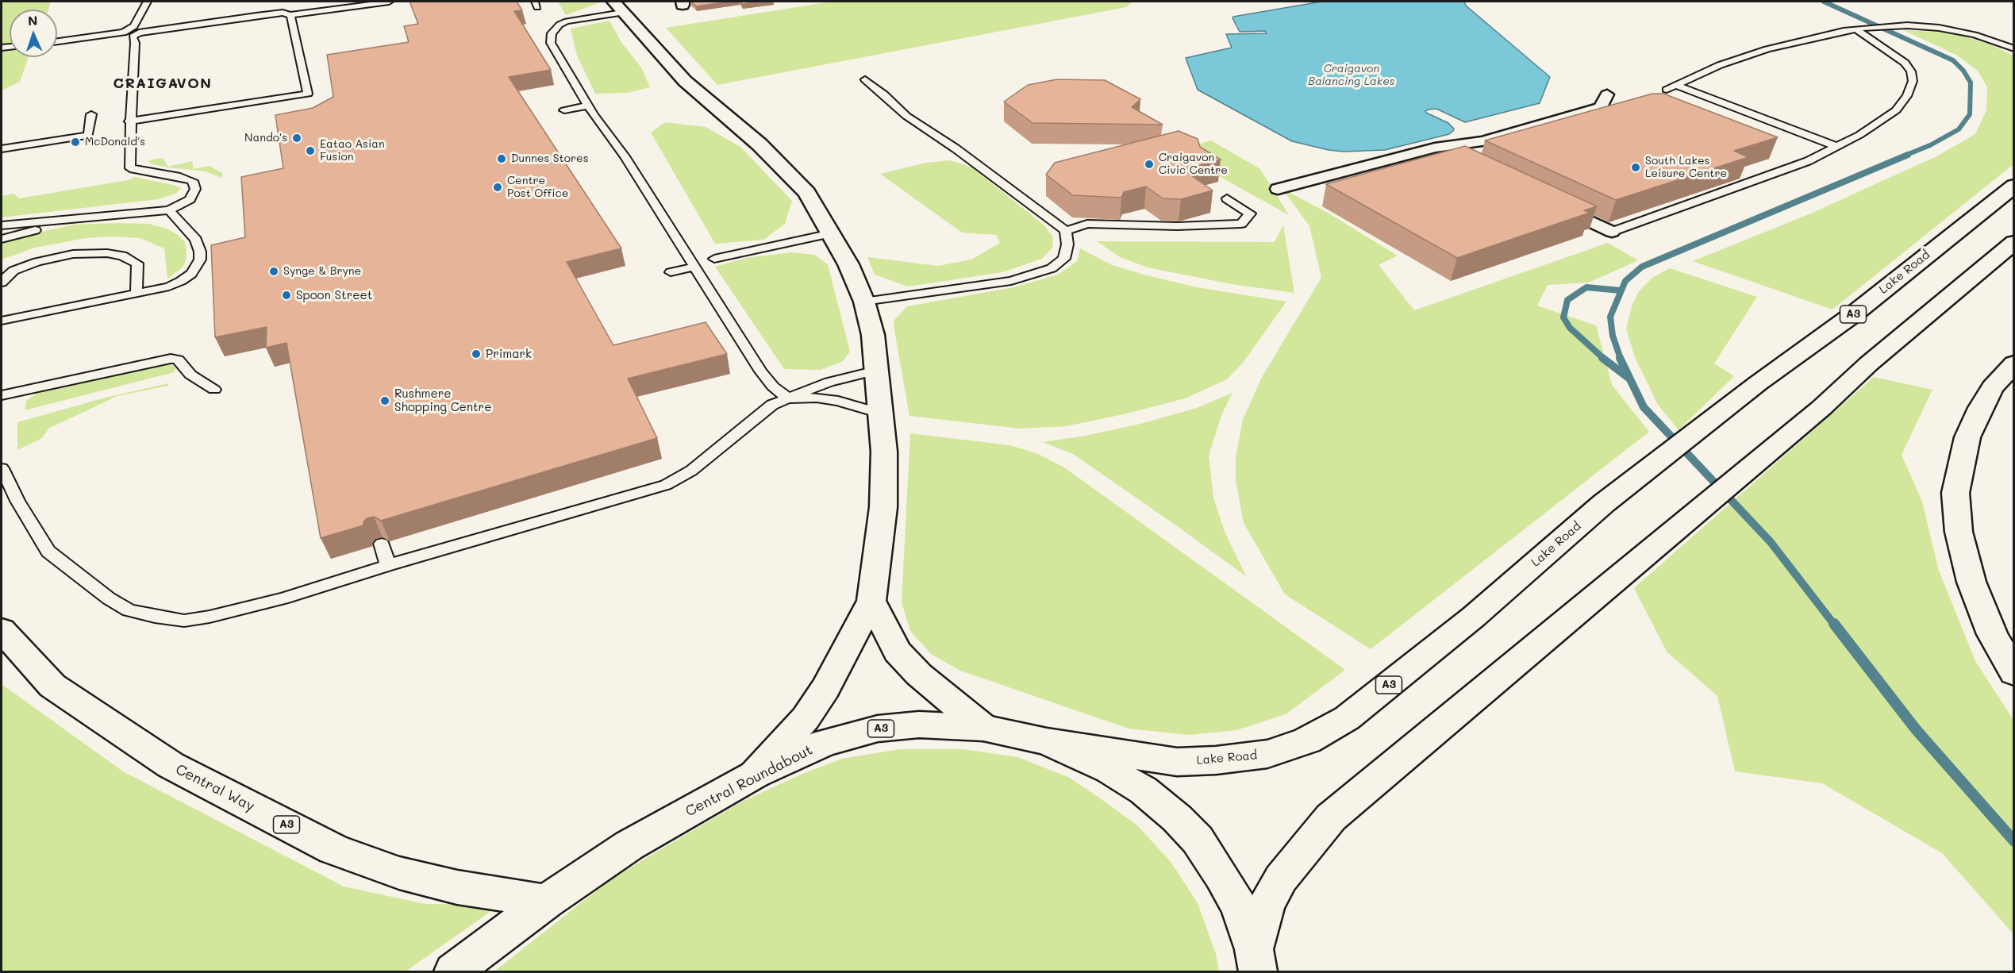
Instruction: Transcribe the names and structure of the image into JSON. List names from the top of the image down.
{
  "streets": {
    "main road": [
      "Lake Road",
      "A3",
      "Central Roundabout",
      "Central Way"
    ]
  },
  "crossings": [
    ["Lake Road", "Central Roundabout"],
    ["A3", "Central Roundabout"],
    ["Central Roundabout", "Central Way"]
  ],
  "districts": ["CRAIGAVON"],
  "water": ["Craigavon Balancing Lakes"],
  "places": [
    "Nando's",
    "McDonald's",
    "Eatao Asian Fusion",
    "Dunnes Stores",
    "Craigavon Civic Centre",
    "South Lakes Leisure Centre",
    "Centre Post Office",
    "Synge & Bryne",
    "Spoon Street",
    "Primark",
    "Rushmere Shopping Centre"
  ],
  "north": "top"
}
